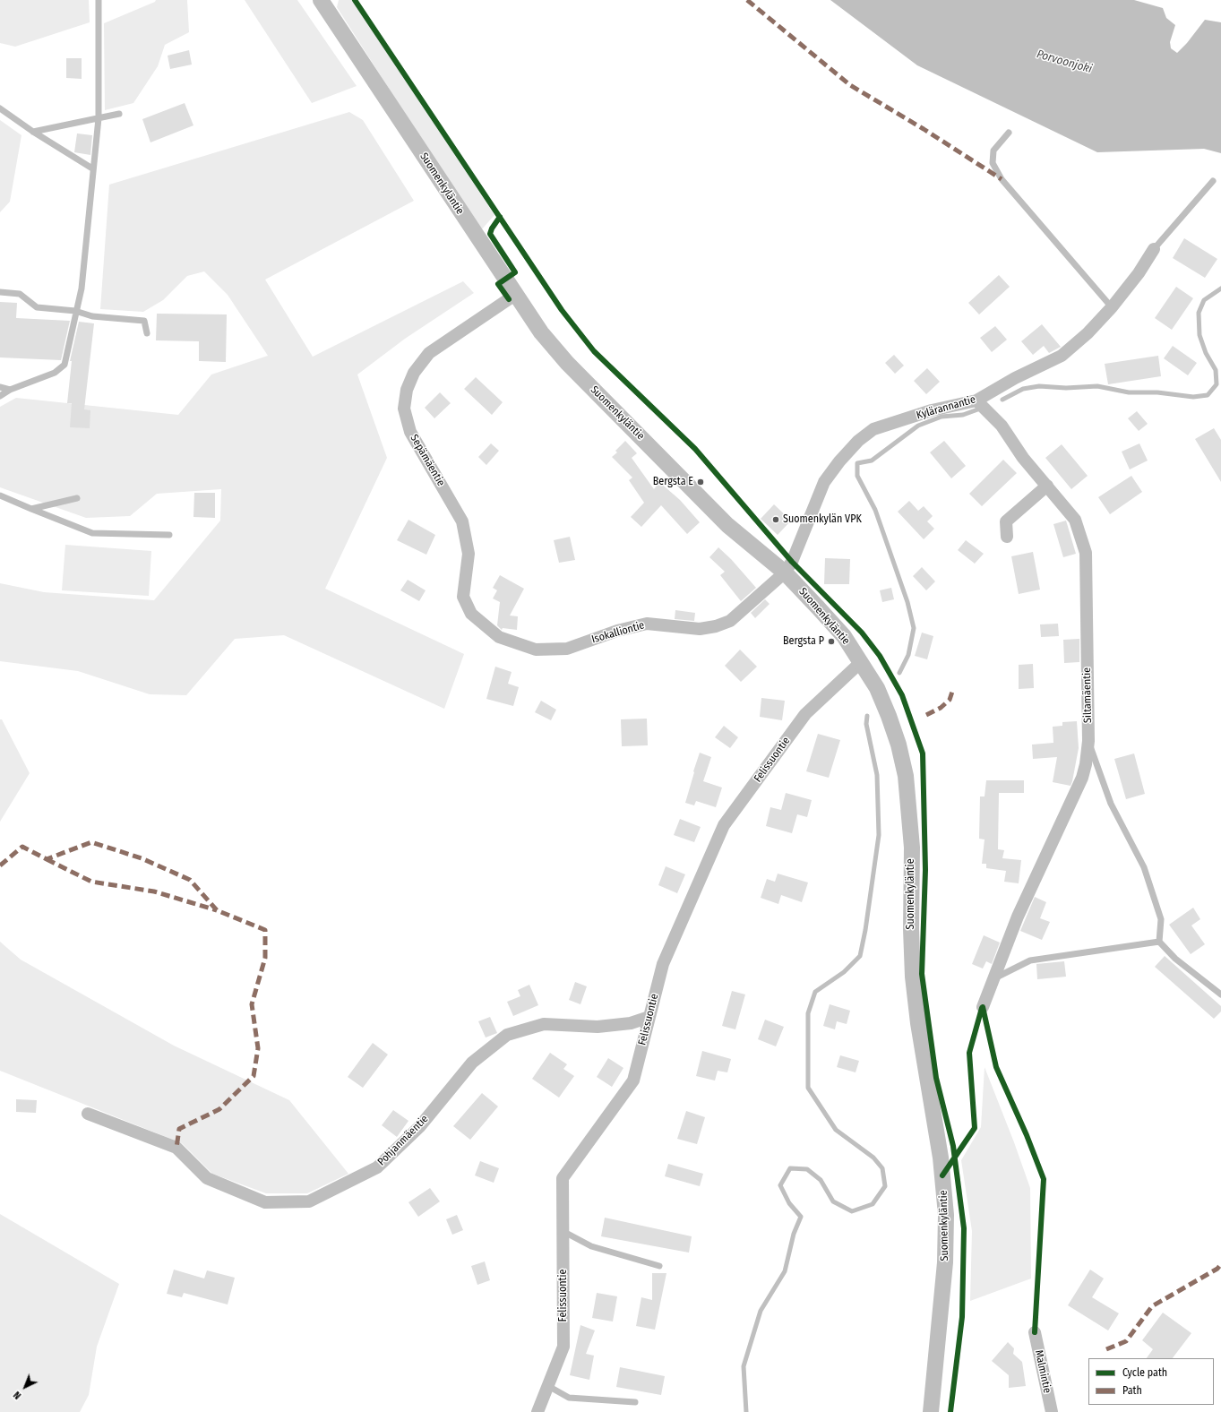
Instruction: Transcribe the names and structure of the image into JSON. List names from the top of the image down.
{
  "streets": {
    "street": [
      "Suomenkyläntie",
      "Kylärannantie",
      "Sepämäentie",
      "Isokalliontie",
      "Siltamäentie",
      "Felissuontie",
      "Pohjanmäentie",
      "Malmintie"
    ]
  },
  "crossings": [
    ["Suomenkyläntie", "Kylärannantie"],
    ["Suomenkyläntie", "Sepämäentie"],
    ["Suomenkyläntie", "Isokalliontie"],
    ["Suomenkyläntie", "Felissuontie"],
    ["Kylärannantie", "Isokalliontie"],
    ["Kylärannantie", "Siltamäentie"],
    ["Sepämäentie", "Isokalliontie"],
    ["Felissuontie", "Pohjanmäentie"]
  ],
  "water": ["Porvoonjoki"],
  "places": ["Bergsta E", "Suomenkylän VPK", "Bergsta P"],
  "legend": ["Cycle path", "Path"],
  "north": "bottom left"
}
